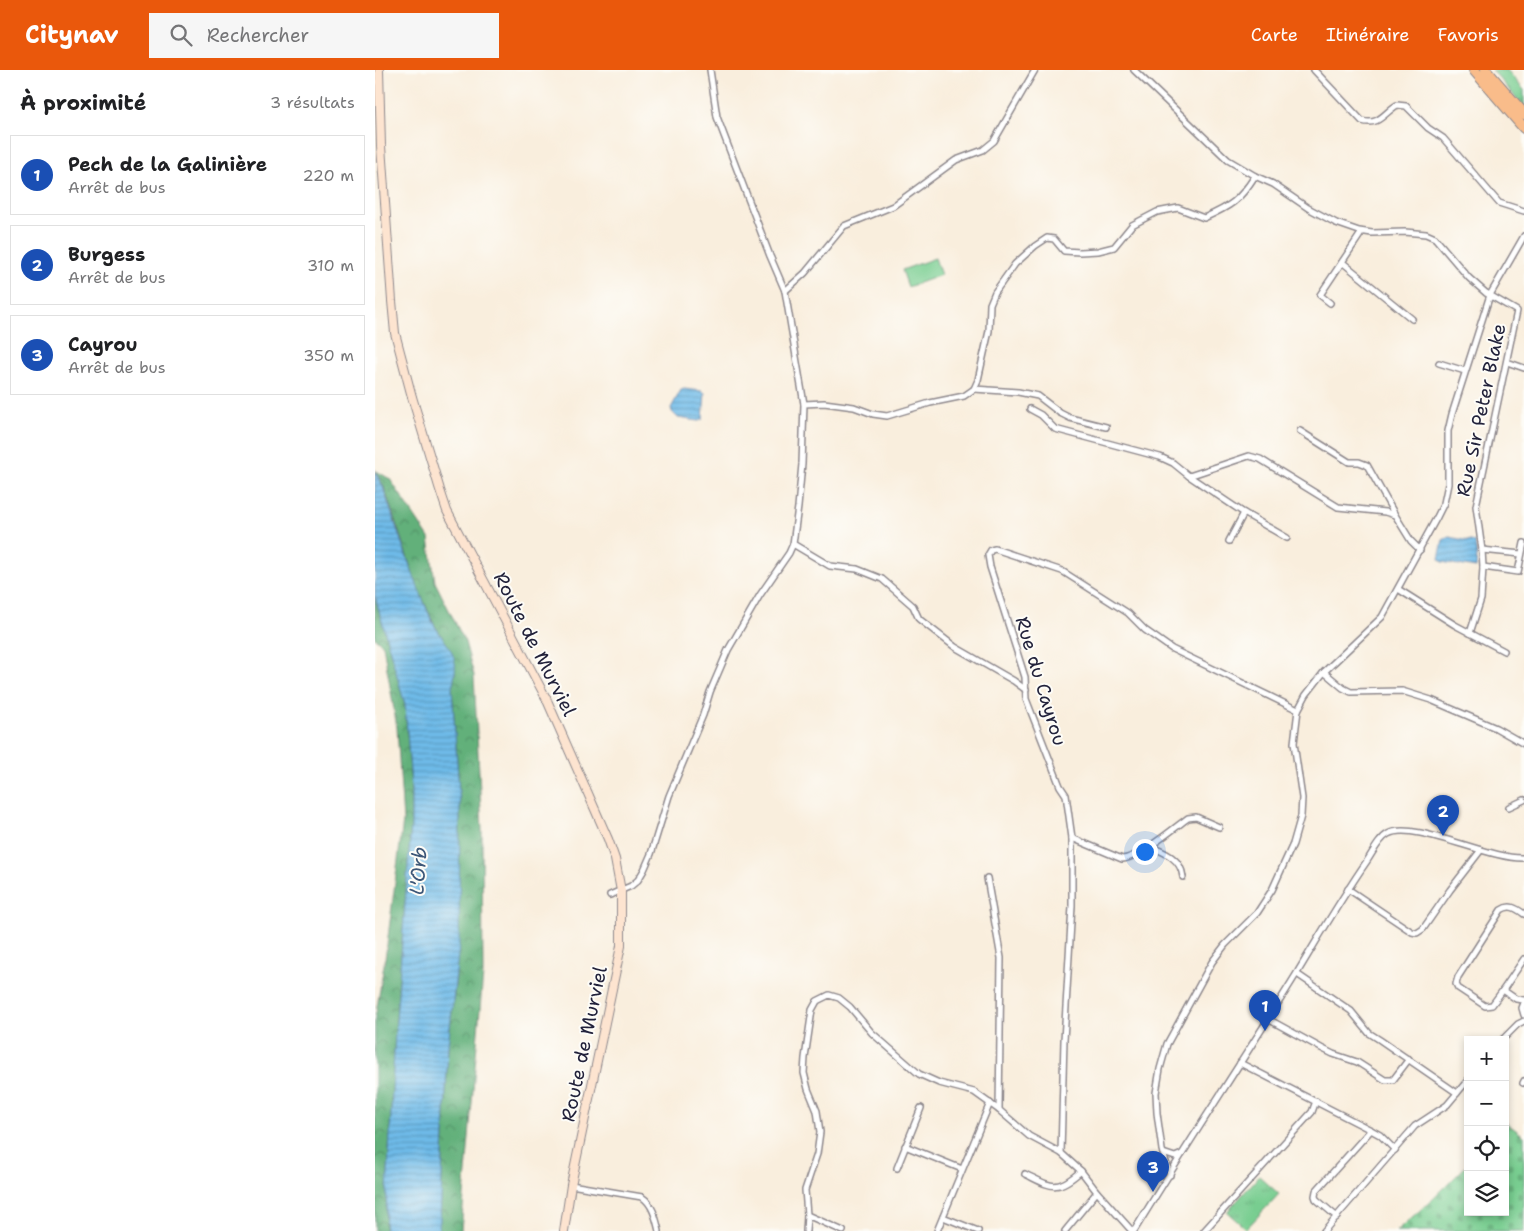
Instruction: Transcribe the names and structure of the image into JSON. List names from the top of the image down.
{
  "streets": {
    "main road": ["Route de Murviel"],
    "street": ["Rue Sir Peter Blake", "Rue du Cayrou"]
  },
  "water": ["L'Orb"],
  "page": {
    "header": "Citynav",
    "search": "Rechercher",
    "nav": ["Carte", "Itinéraire", "Favoris"],
    "heading": ["À proximité", "3 résultats"],
    "list": [
      {
        "mark": "1",
        "name": "Pech de la Galinière",
        "note": "Arrêt de bus",
        "value": "220 m"
      },
      {
        "mark": "2",
        "name": "Burgess",
        "note": "Arrêt de bus",
        "value": "310 m"
      },
      {
        "mark": "3",
        "name": "Cayrou",
        "note": "Arrêt de bus",
        "value": "350 m"
      }
    ],
    "pins": ["2", "1", "3"],
    "map_buttons": ["+", "−"]
  }
}
